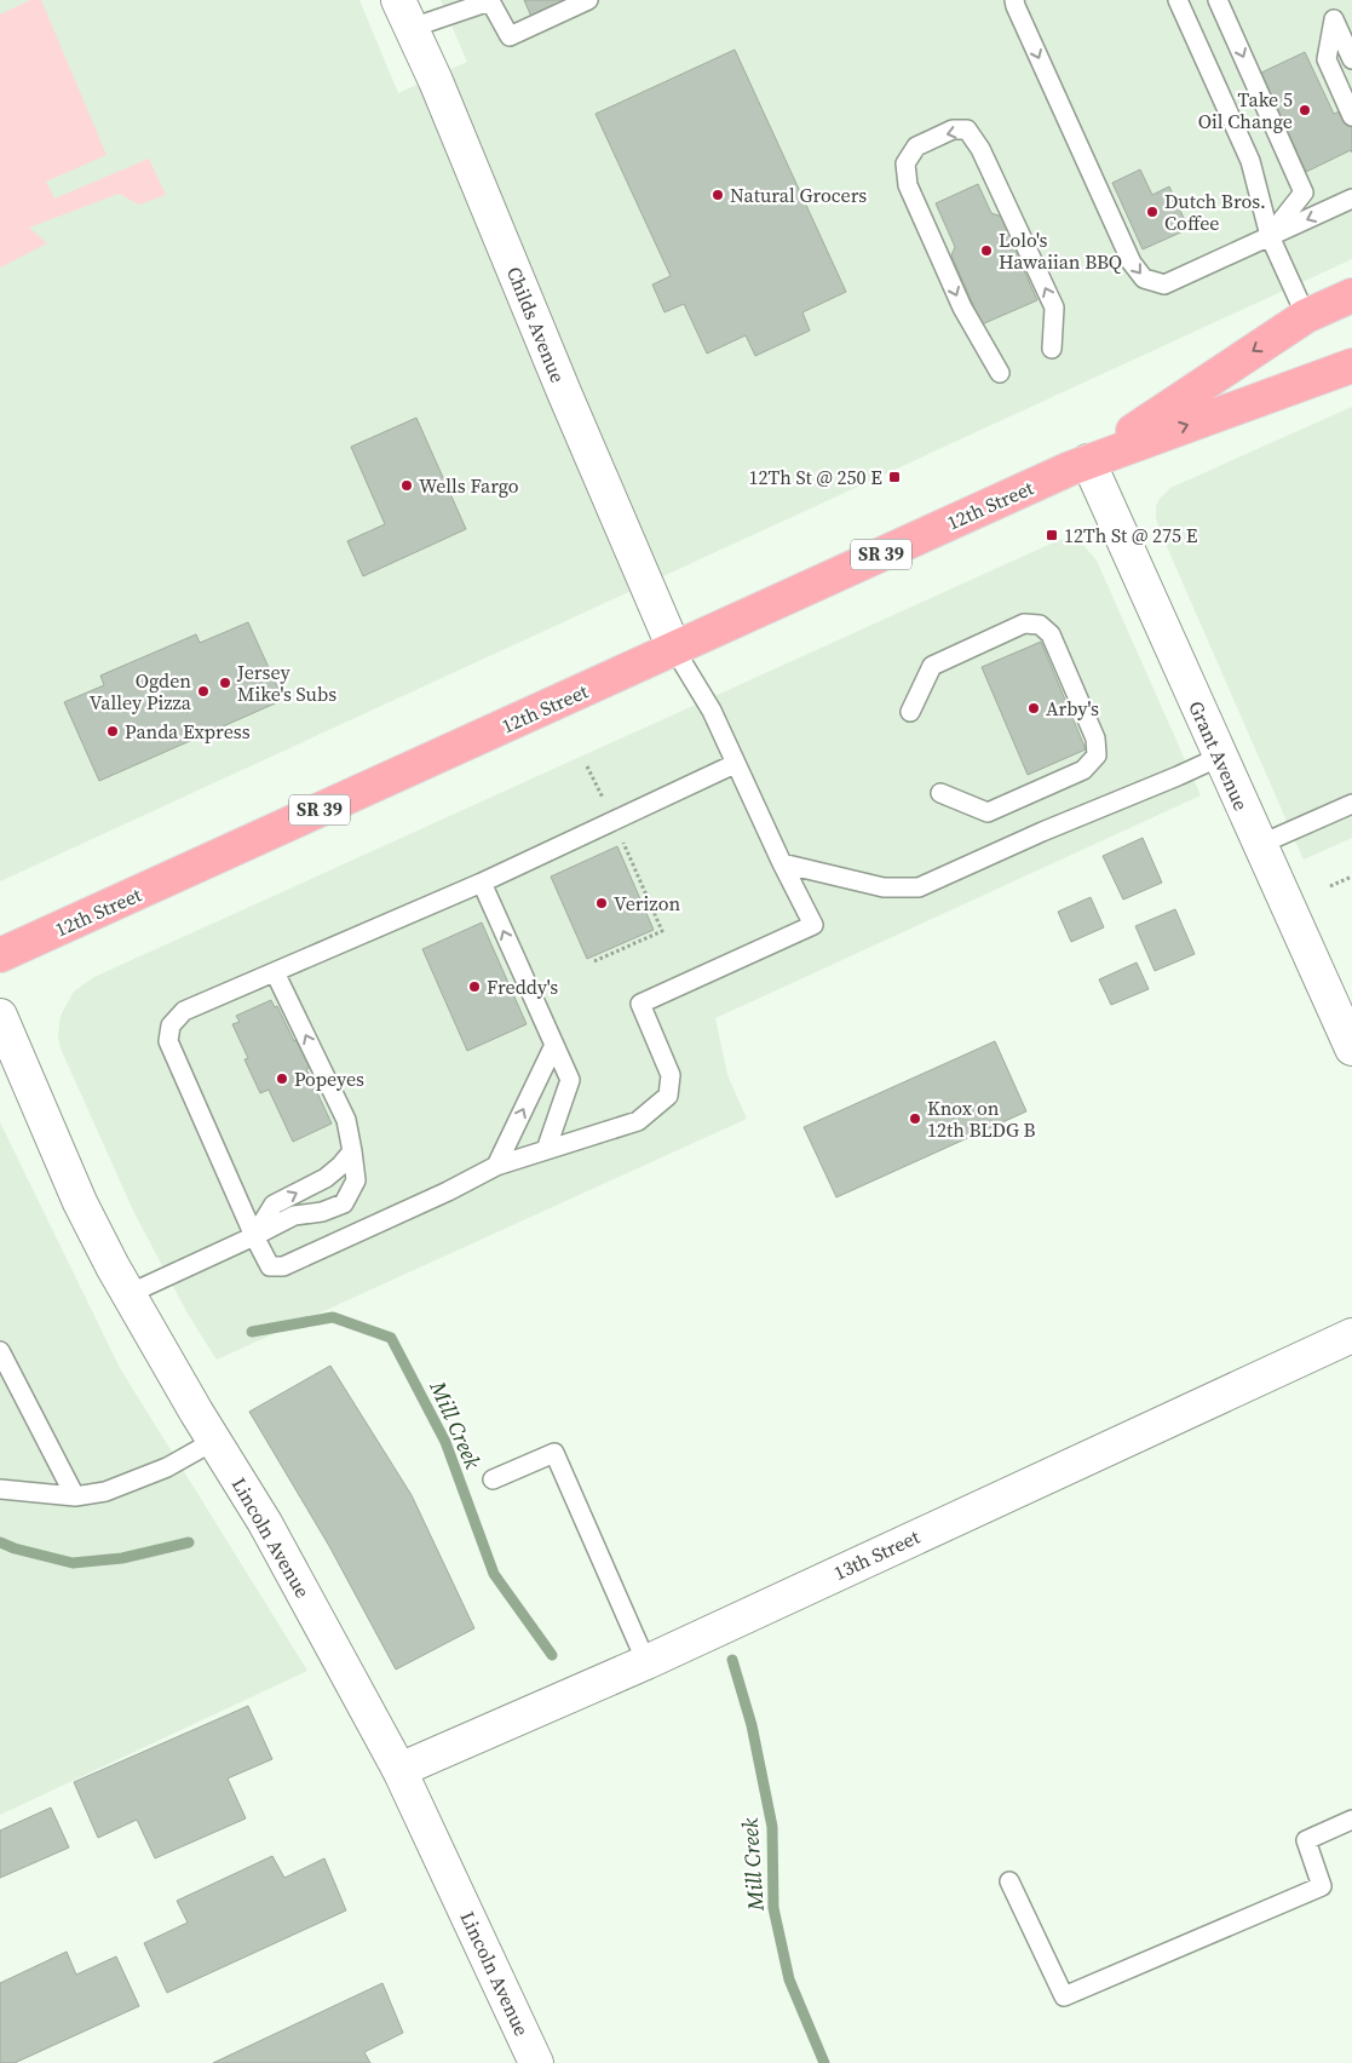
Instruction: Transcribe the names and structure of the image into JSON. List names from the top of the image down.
{
  "streets": {
    "main road": ["12th Street", "SR 39"],
    "street": [
      "Childs Avenue",
      "Grant Avenue",
      "Lincoln Avenue",
      "13th Street"
    ]
  },
  "crossings": [
    ["Childs Avenue", "12th Street"],
    ["12th Street", "Grant Avenue"],
    ["Lincoln Avenue", "13th Street"]
  ],
  "water": ["Mill Creek"],
  "places": {
    "other": [
      "Take 5 Oil Change",
      "Natural Grocers",
      "Dutch Bros. Coffee",
      "Lolo's Hawaiian BBQ",
      "Wells Fargo",
      "Jersey Mike's Subs",
      "Ogden Valley Pizza",
      "Arby's",
      "Panda Express",
      "Verizon",
      "Freddy's",
      "Popeyes",
      "Knox on 12th BLDG B"
    ],
    "transit": ["12Th St @ 250 E", "12Th St @ 275 E"]
  }
}
